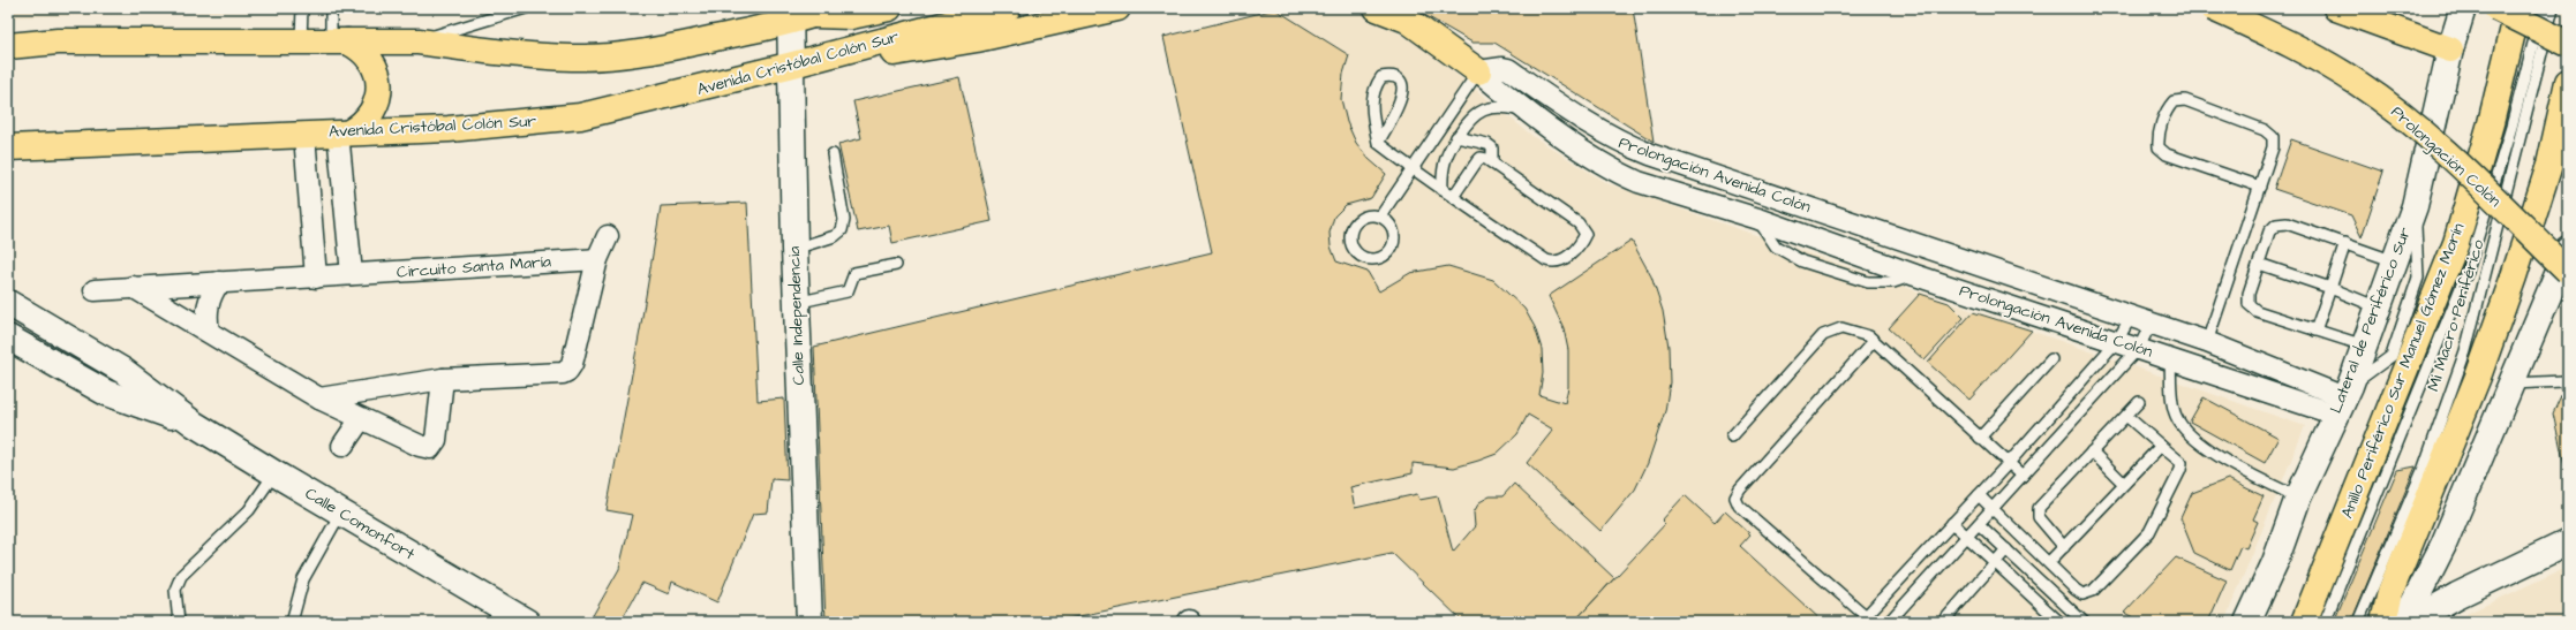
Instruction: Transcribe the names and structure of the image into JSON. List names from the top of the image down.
{
  "streets": {
    "main road": ["Avenida Cristóbal Colón Sur", "Prolongación Colón", "Anillo Periférico Sur Manuel Gómez Morín"],
    "street": [
      "Prolongación Avenida Colón",
      "Circuito Santa María",
      "Calle Independencia",
      "Lateral de Periférico Sur",
      "Calle Comonfort"
    ],
    "lane": ["Mi Macro Periférico"]
  },
  "crossings": [
    ["Avenida Cristóbal Colón Sur", "Calle Independencia"],
    ["Prolongación Avenida Colón", "Lateral de Periférico Sur"]
  ]
}
